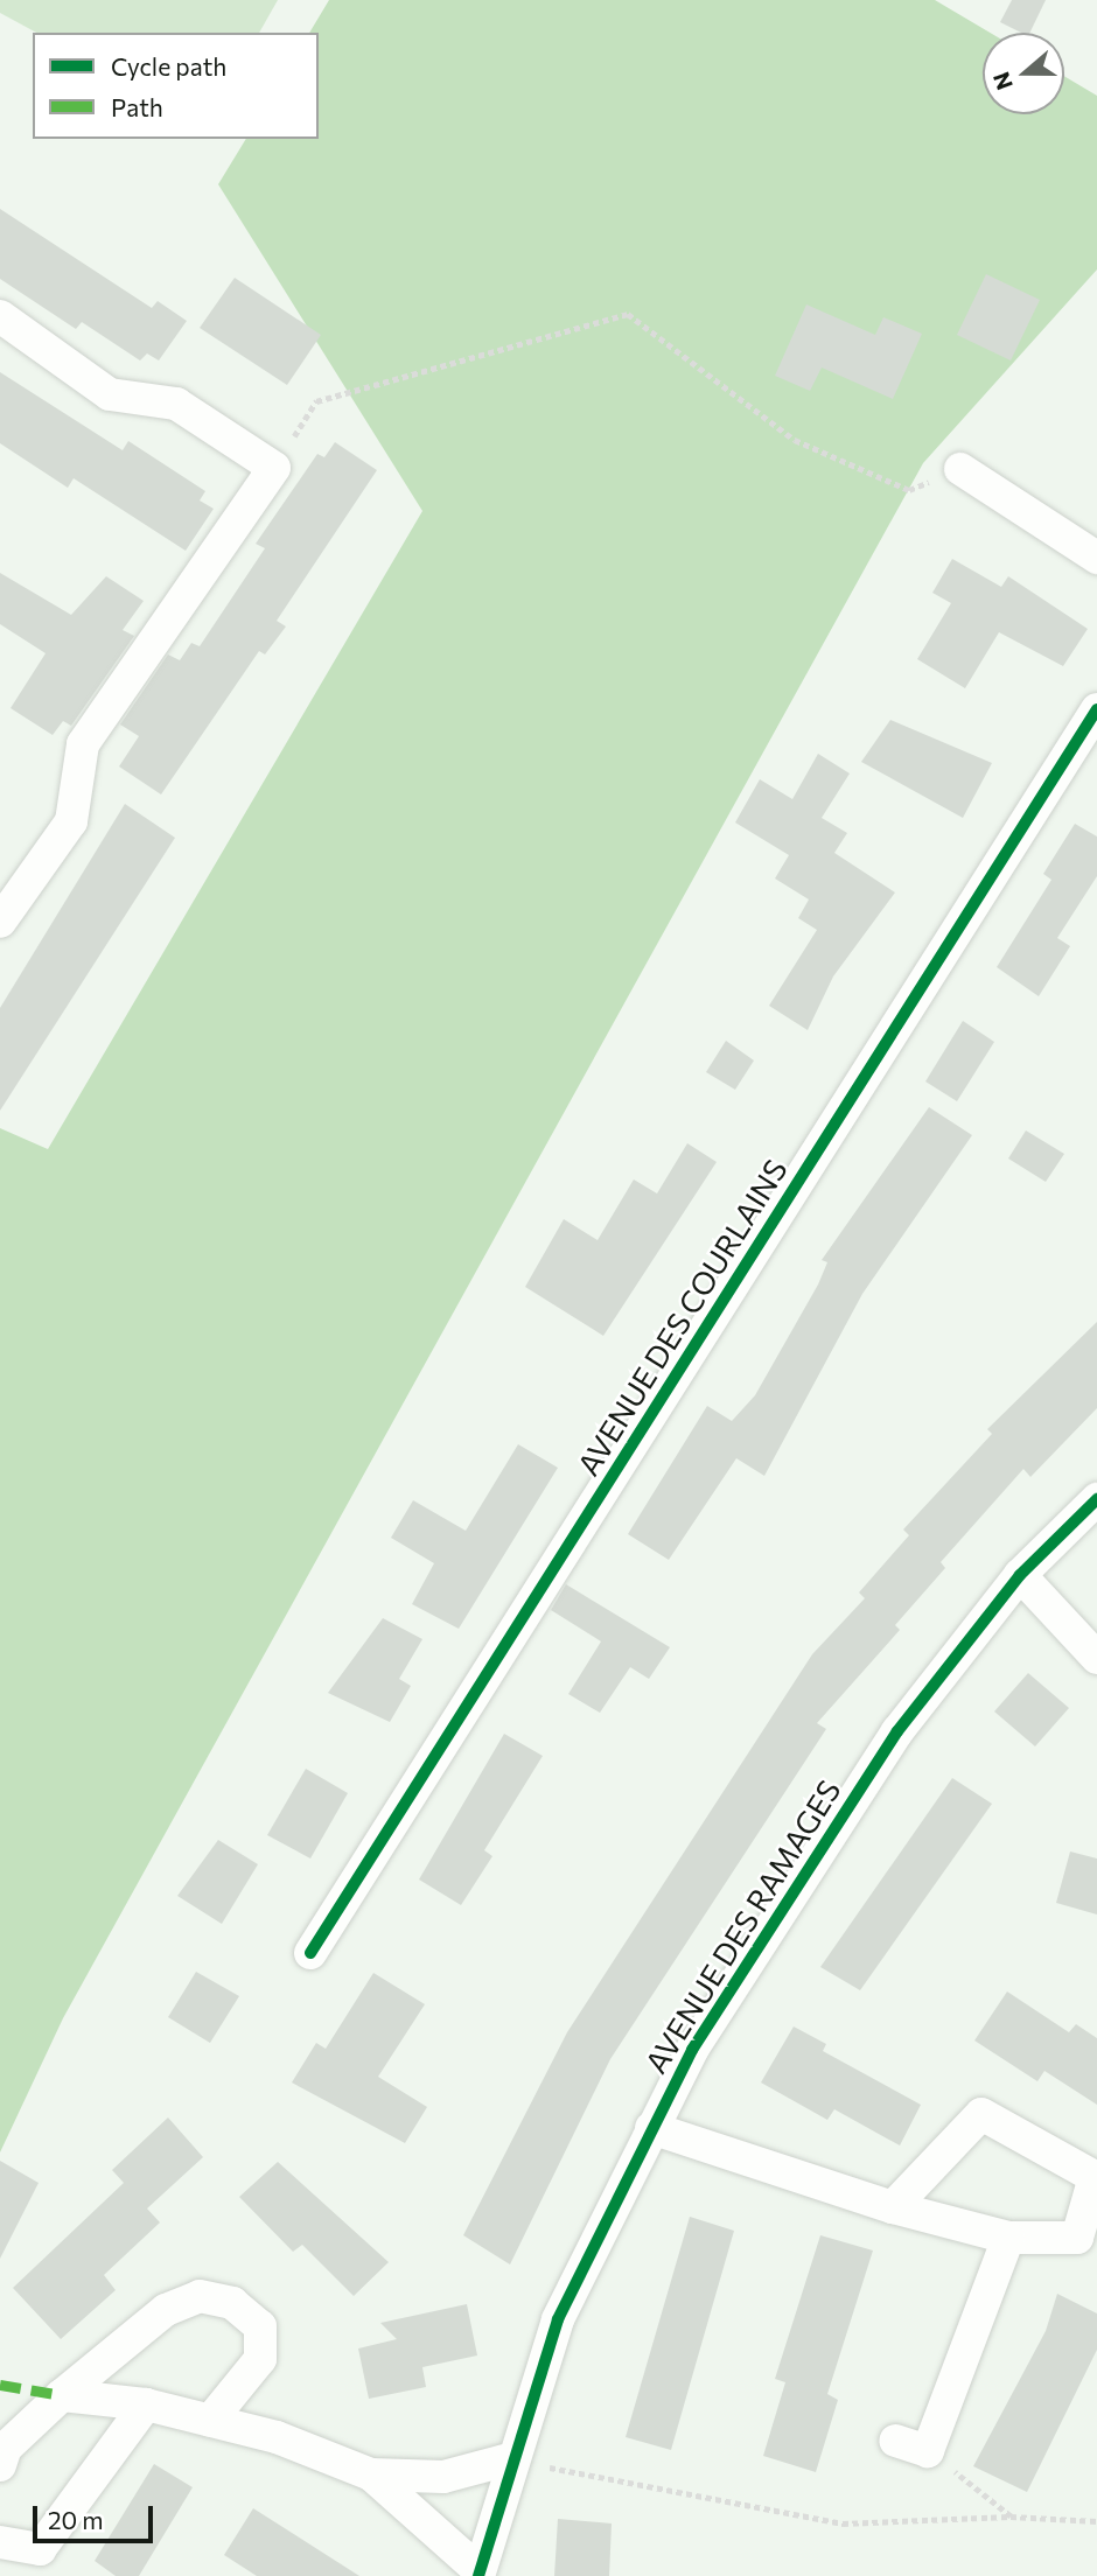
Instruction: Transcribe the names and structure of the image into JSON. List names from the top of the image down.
{
  "streets": {
    "street": ["AVENUE DES COURLAINS", "AVENUE DES RAMAGES"]
  },
  "legend": ["Cycle path", "Path"],
  "scale_bar": "20 m",
  "north": "left"
}
